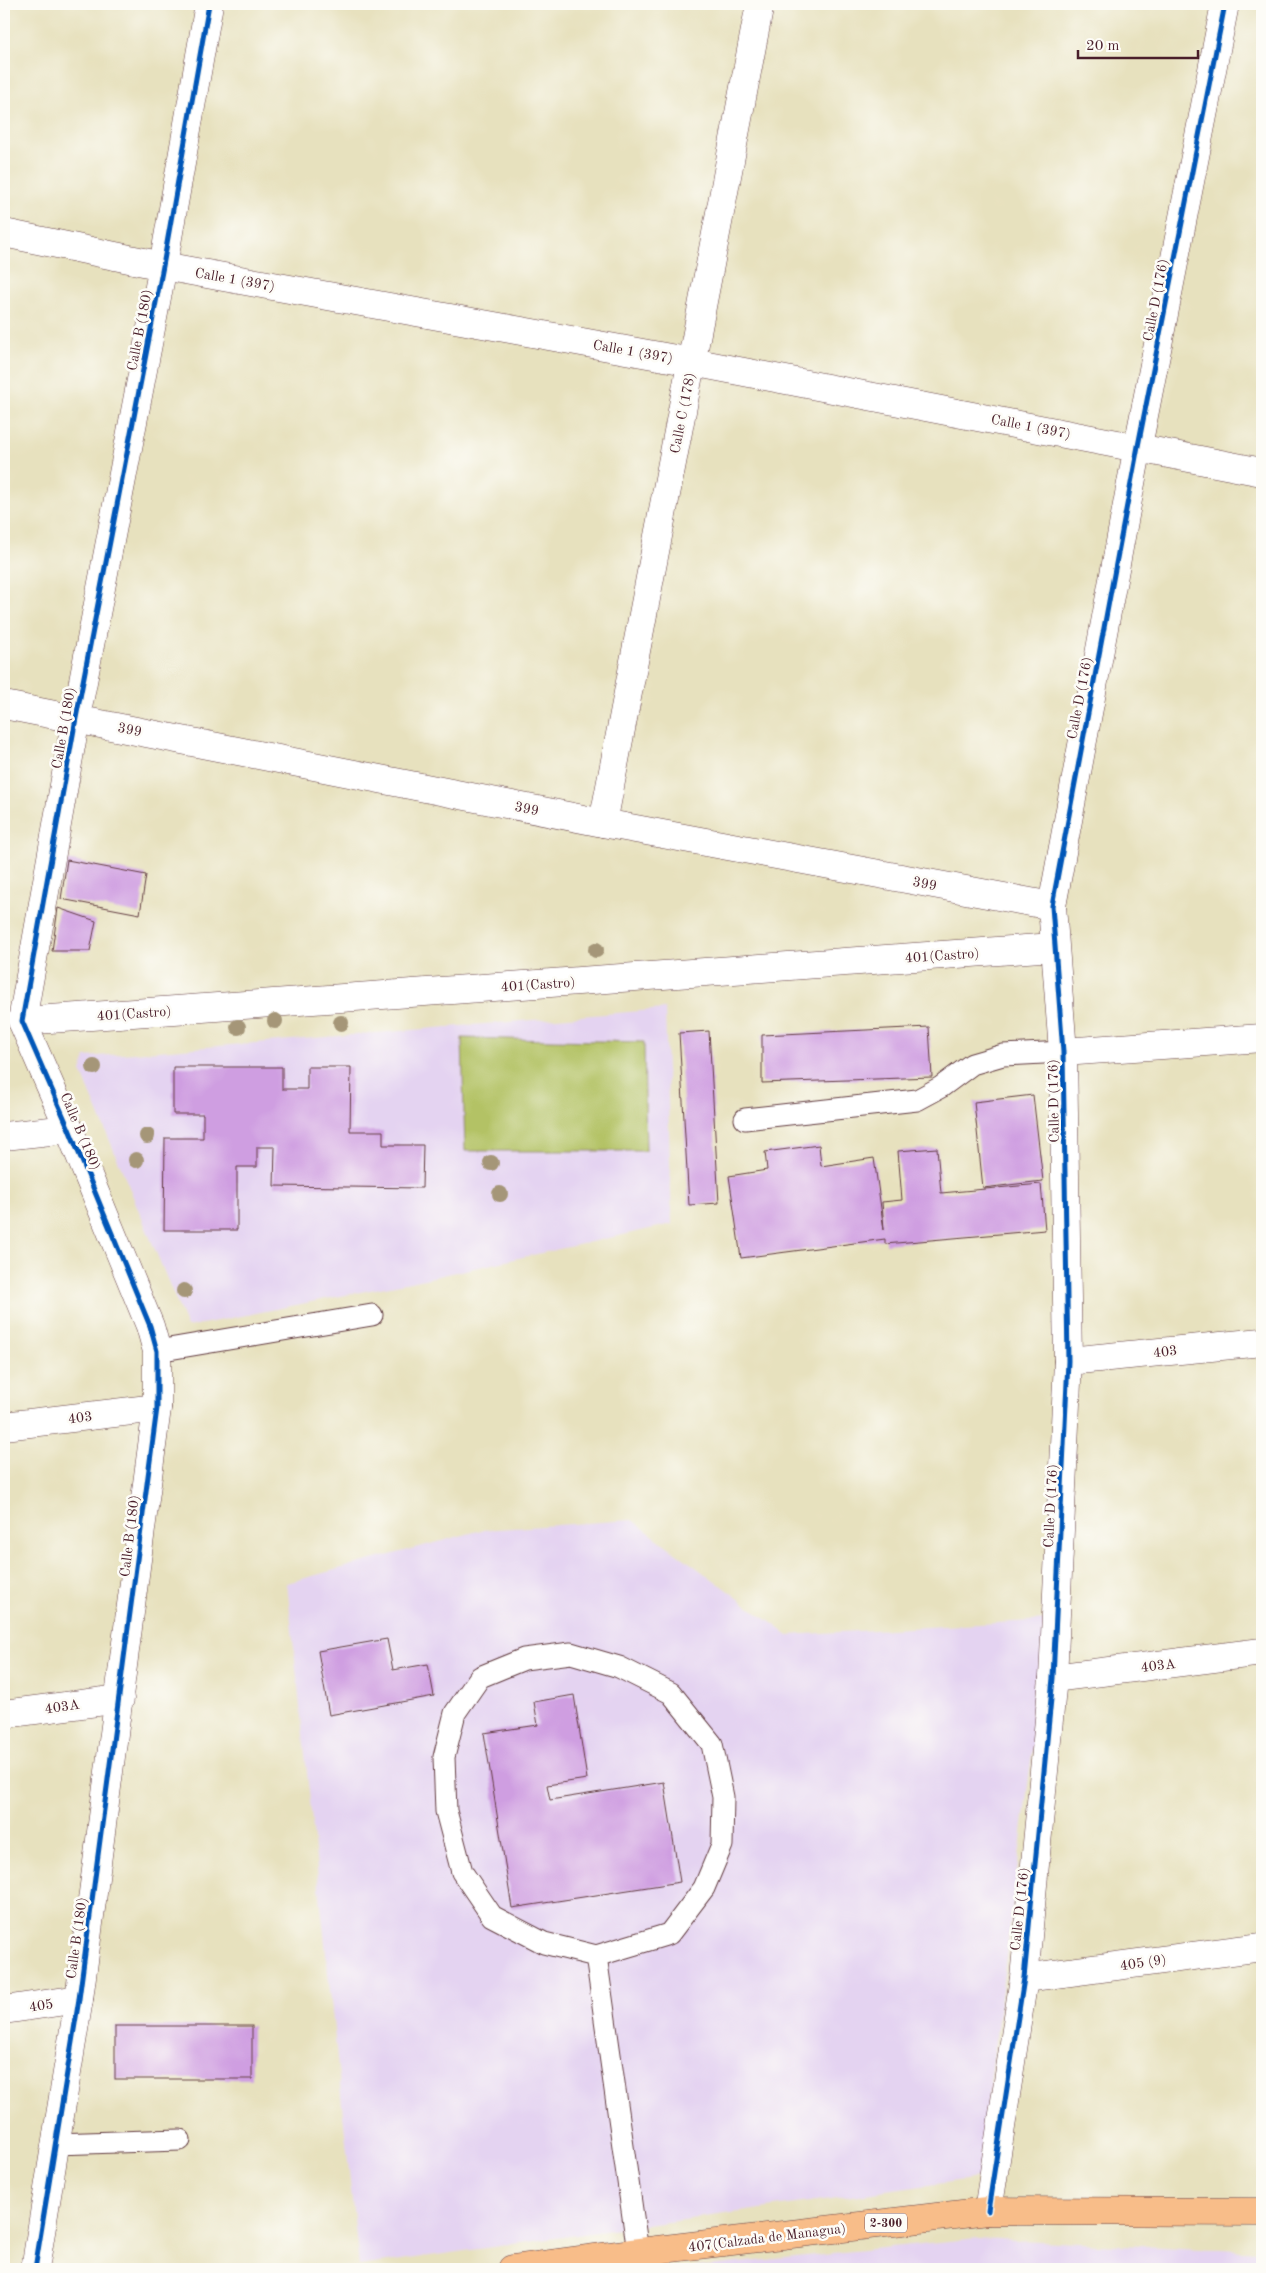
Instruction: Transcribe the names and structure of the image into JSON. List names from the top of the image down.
{
  "streets": {
    "main road": ["2-300", "407(Calzada de Managua)"],
    "street": [
      "Calle 1 (397)",
      "Calle D (176)",
      "Calle B (180)",
      "Calle C (178)",
      "399",
      "401(Castro)",
      "403",
      "403A",
      "405 (9)",
      "405"
    ]
  },
  "crossings": [
    ["Calle 1 (397)", "Calle D (176)"],
    ["Calle 1 (397)", "Calle B (180)"],
    ["Calle 1 (397)", "Calle C (178)"],
    ["Calle D (176)", "399"],
    ["Calle D (176)", "401(Castro)"],
    ["Calle D (176)", "403"],
    ["Calle D (176)", "403A"],
    ["Calle D (176)", "405 (9)"],
    ["Calle D (176)", "407(Calzada de Managua)"],
    ["Calle B (180)", "399"],
    ["Calle B (180)", "401(Castro)"],
    ["Calle B (180)", "403"],
    ["Calle B (180)", "403A"],
    ["Calle B (180)", "405"],
    ["Calle C (178)", "399"]
  ],
  "scale_bar": "20 m"
}
